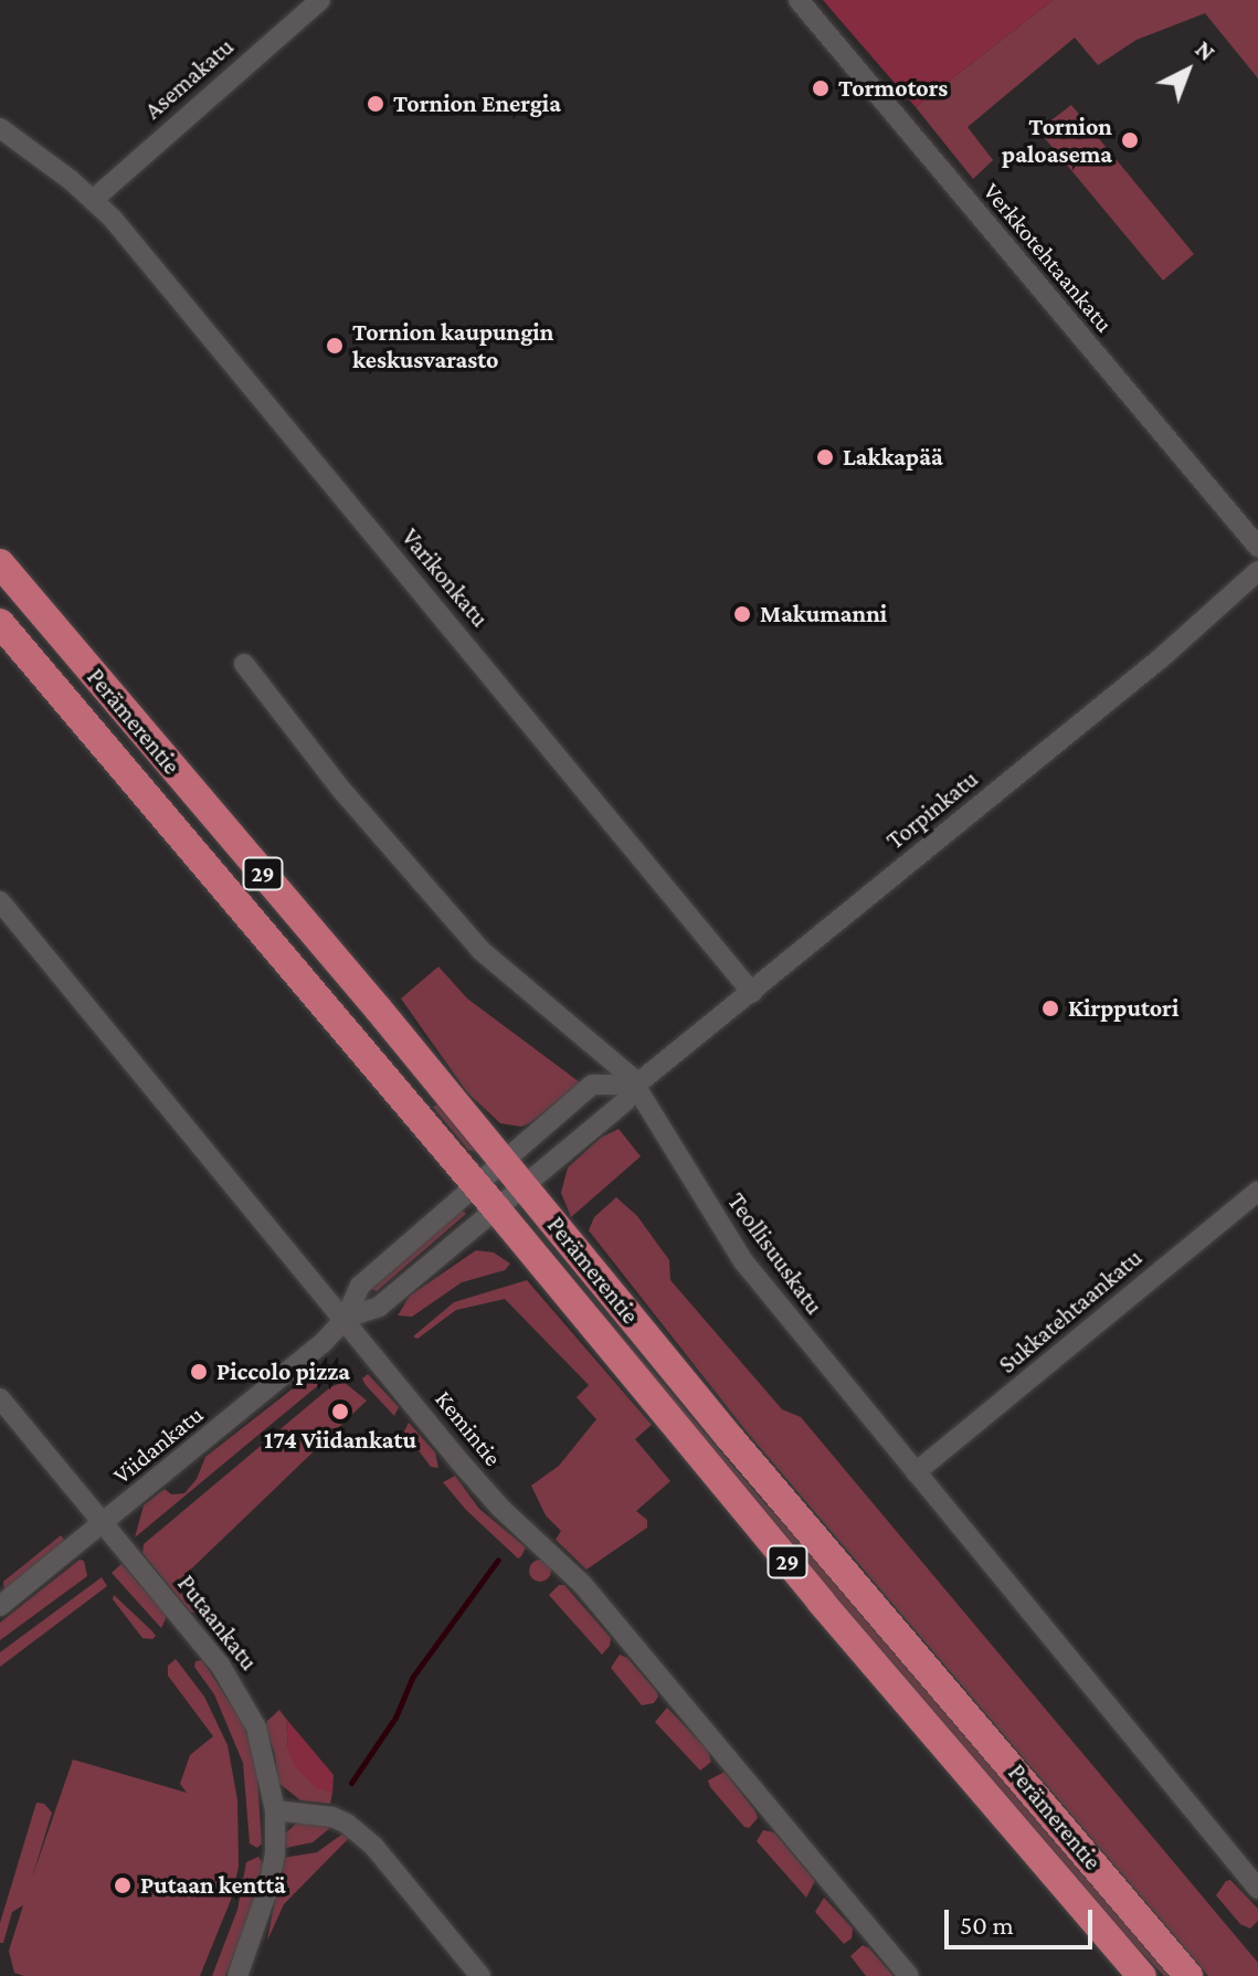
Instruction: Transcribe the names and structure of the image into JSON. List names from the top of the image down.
{
  "streets": {
    "highway": ["Perämerentie", "29"],
    "street": [
      "Asemakatu",
      "Verkkotehtaankatu",
      "Varikonkatu",
      "Torpinkatu",
      "Teollisuuskatu",
      "Sukkatehtaankatu",
      "Kemintie",
      "Viidankatu",
      "Putaankatu"
    ]
  },
  "crossings": [
    ["Asemakatu", "Varikonkatu"],
    ["Varikonkatu", "Torpinkatu"],
    ["Perämerentie", "Torpinkatu"],
    ["Perämerentie", "Viidankatu"],
    ["Torpinkatu", "Teollisuuskatu"],
    ["Torpinkatu", "Viidankatu"],
    ["Teollisuuskatu", "Sukkatehtaankatu"],
    ["Kemintie", "Viidankatu"],
    ["Viidankatu", "Putaankatu"]
  ],
  "places": [
    "Tormotors",
    "Tornion Energia",
    "Tornion paloasema",
    "Tornion kaupungin keskusvarasto",
    "Lakkapää",
    "Makumanni",
    "Kirpputori",
    "Piccolo pizza",
    "174 Viidankatu",
    "Putaan kenttä"
  ],
  "scale_bar": "50 m",
  "north": "top right"
}
